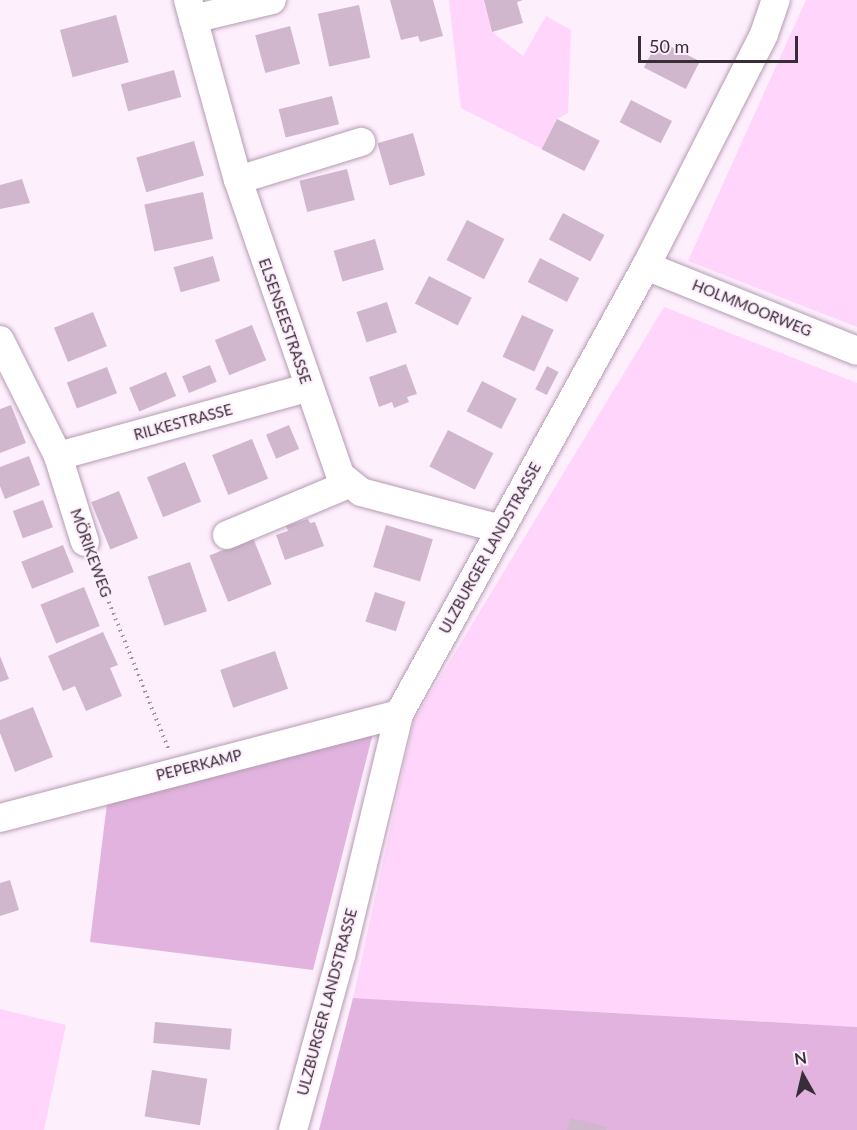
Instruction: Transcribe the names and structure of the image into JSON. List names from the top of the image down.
{
  "streets": {
    "street": [
      "HOLMMOORWEG",
      "ELSENSEESTRASSE",
      "RILKESTRASSE",
      "ULZBURGER LANDSTRASSE",
      "MÖRIKEWEG",
      "PEPERKAMP"
    ]
  },
  "crossings": [
    ["HOLMMOORWEG", "ULZBURGER LANDSTRASSE"],
    ["ELSENSEESTRASSE", "RILKESTRASSE"],
    ["RILKESTRASSE", "MÖRIKEWEG"],
    ["ULZBURGER LANDSTRASSE", "PEPERKAMP"],
    ["MÖRIKEWEG", "PEPERKAMP"]
  ],
  "scale_bar": "50 m",
  "north": "top"
}
